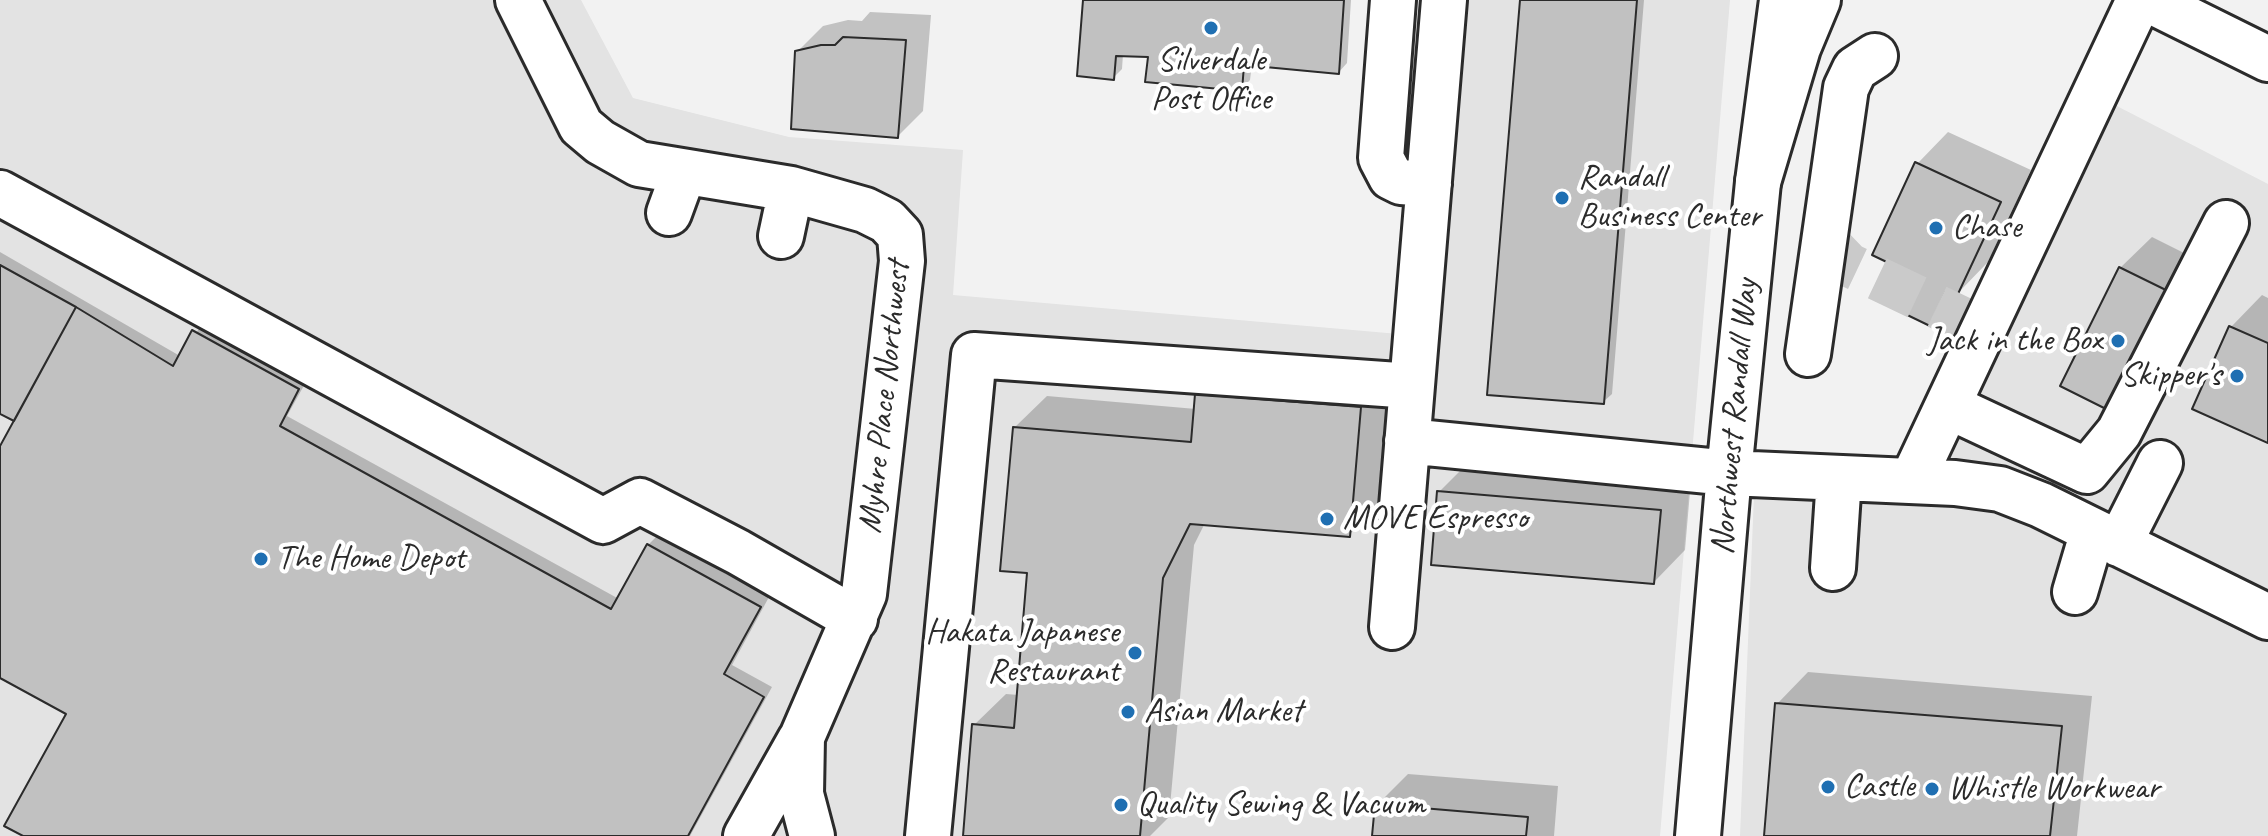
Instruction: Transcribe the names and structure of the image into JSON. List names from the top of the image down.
{
  "streets": {
    "street": ["Myhre Place Northwest", "Northwest Randall Way"]
  },
  "places": [
    "Silverdale Post Office",
    "Randall Business Center",
    "Chase",
    "Jack in the Box",
    "Skipper's",
    "MOVE Espresso",
    "The Home Depot",
    "Hakata Japanese Restaurant",
    "Asian Market",
    "Castle",
    "Whistle Workwear",
    "Quality Sewing & Vacuum"
  ]
}
